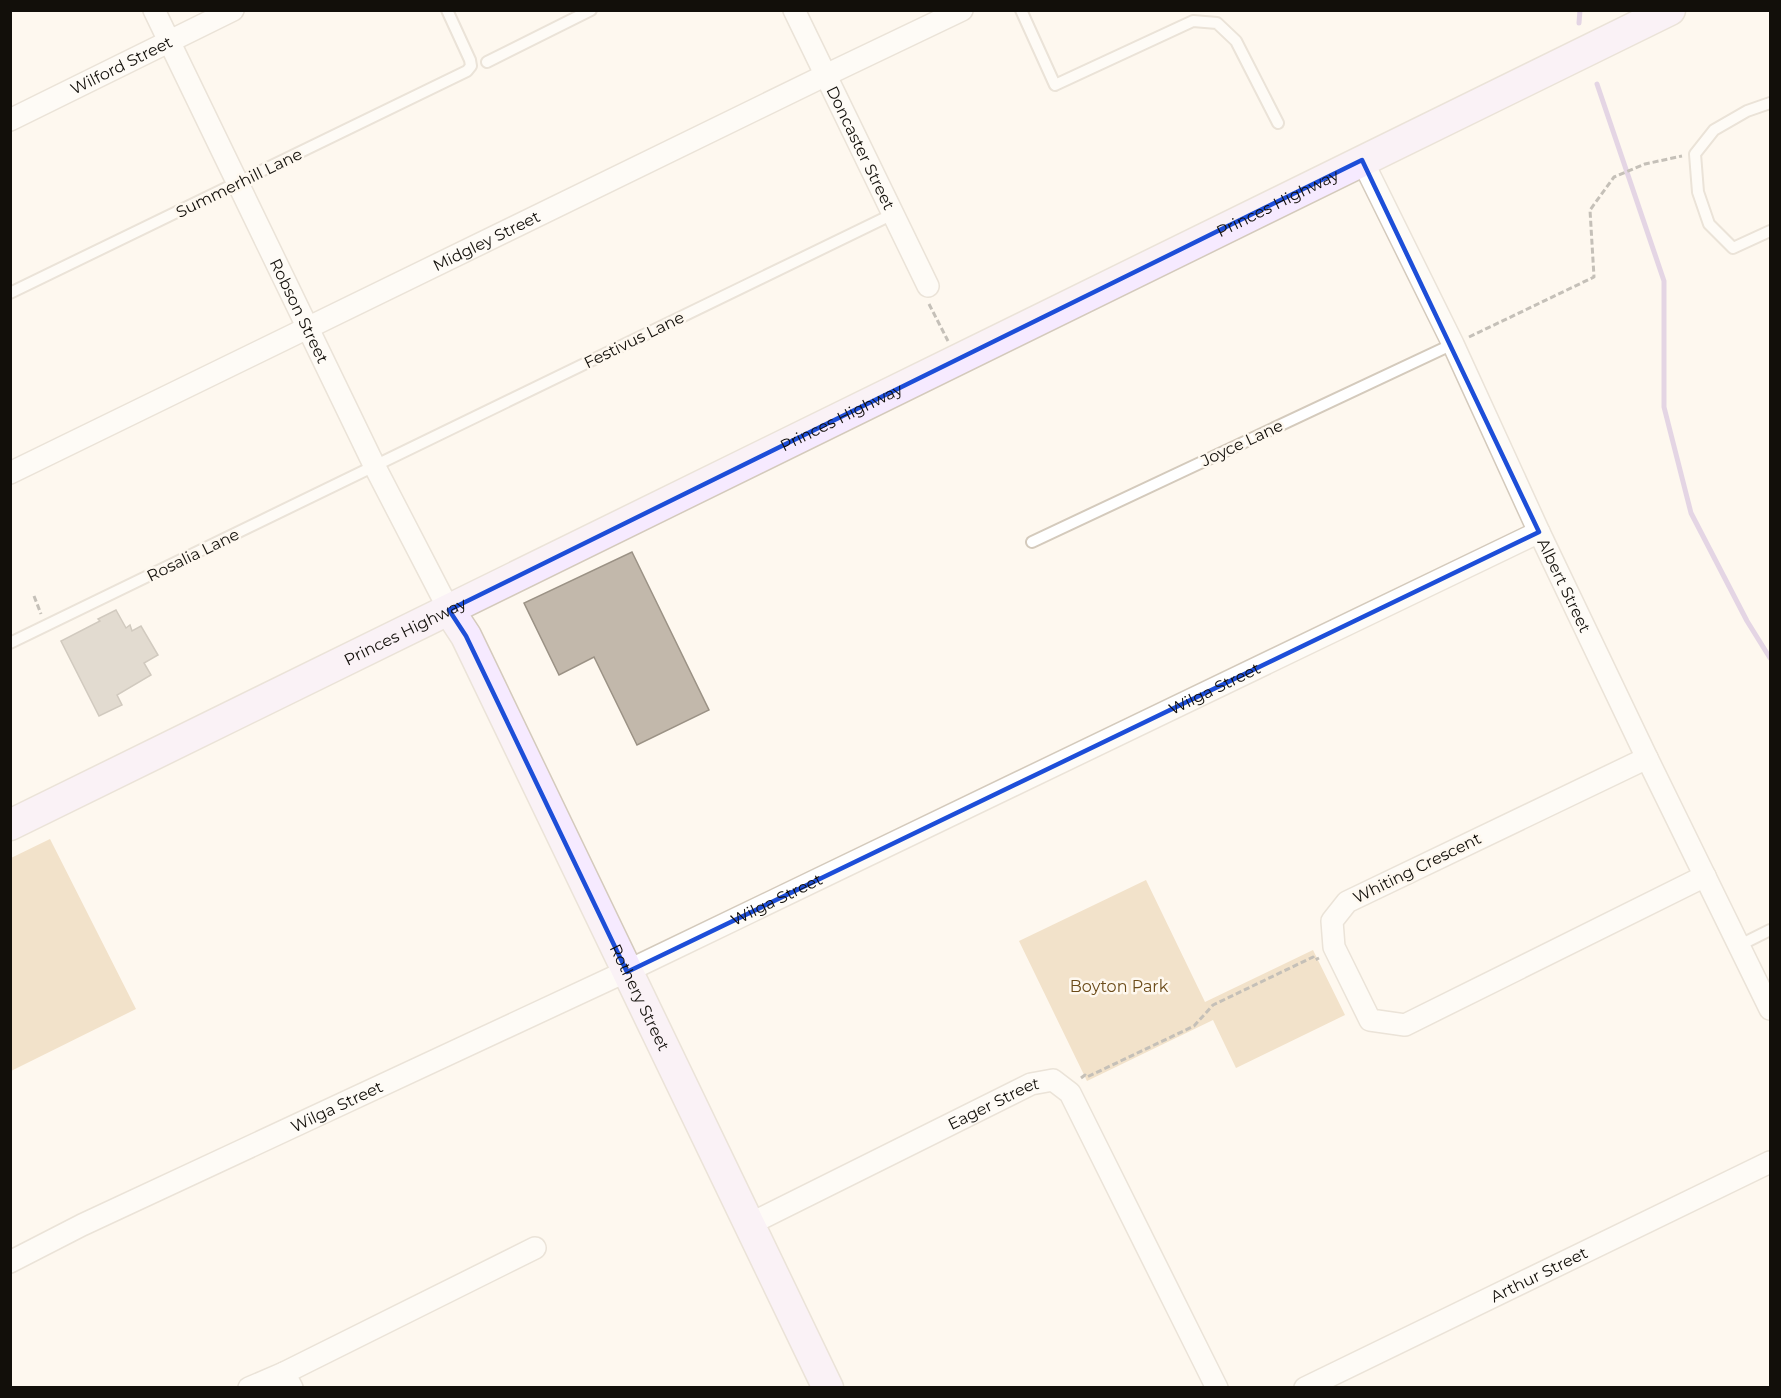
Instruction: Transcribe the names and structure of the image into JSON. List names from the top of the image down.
{
  "streets": {
    "main road": ["Princes Highway", "Rothery Street"],
    "street": [
      "Wilford Street",
      "Doncaster Street",
      "Midgley Street",
      "Robson Street",
      "Albert Street",
      "Wilga Street",
      "Whiting Crescent",
      "Eager Street",
      "Arthur Street"
    ],
    "lane": [
      "Summerhill Lane",
      "Festivus Lane",
      "Joyce Lane",
      "Rosalia Lane"
    ]
  },
  "crossings": [
    ["Wilford Street", "Robson Street"],
    ["Doncaster Street", "Midgley Street"],
    ["Doncaster Street", "Festivus Lane"],
    ["Summerhill Lane", "Robson Street"],
    ["Princes Highway", "Robson Street"],
    ["Princes Highway", "Albert Street"],
    ["Princes Highway", "Rothery Street"],
    ["Midgley Street", "Robson Street"],
    ["Robson Street", "Festivus Lane"],
    ["Robson Street", "Rosalia Lane"],
    ["Robson Street", "Rothery Street"],
    ["Festivus Lane", "Rosalia Lane"],
    ["Joyce Lane", "Albert Street"],
    ["Albert Street", "Wilga Street"],
    ["Albert Street", "Whiting Crescent"],
    ["Wilga Street", "Rothery Street"],
    ["Rothery Street", "Eager Street"]
  ],
  "parks": ["Boyton Park"]
}
